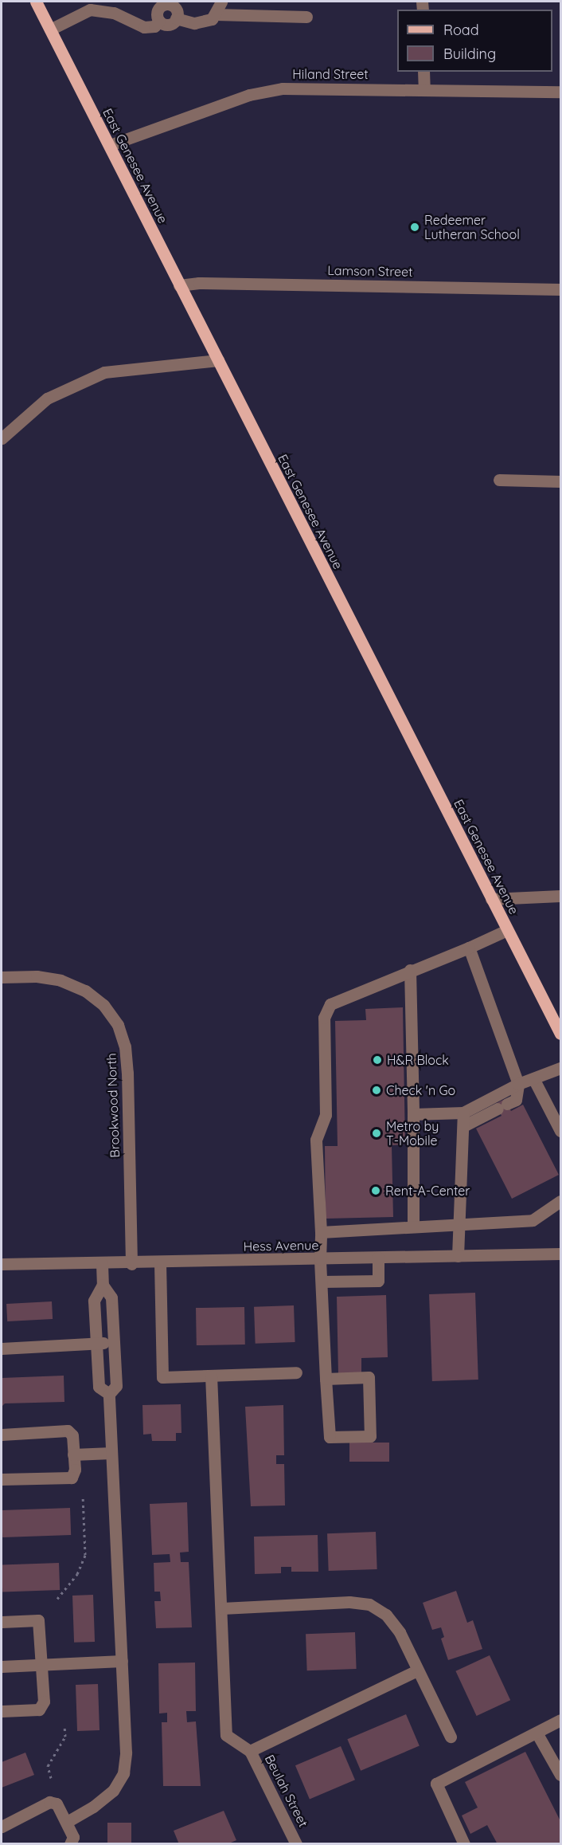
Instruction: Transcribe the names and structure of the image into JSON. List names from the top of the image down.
{
  "streets": {
    "main road": ["East Genesee Avenue"],
    "street": [
      "Hiland Street",
      "Lamson Street",
      "Brookwood North",
      "Hess Avenue",
      "Beulah Street"
    ]
  },
  "crossings": [
    ["Hiland Street", "East Genesee Avenue"],
    ["East Genesee Avenue", "Lamson Street"],
    ["Brookwood North", "Hess Avenue"]
  ],
  "places": [
    "Redeemer Lutheran School",
    "H&R Block",
    "Check 'n Go",
    "Metro by T-Mobile",
    "Rent-A-Center"
  ],
  "legend": ["Road", "Building"]
}
